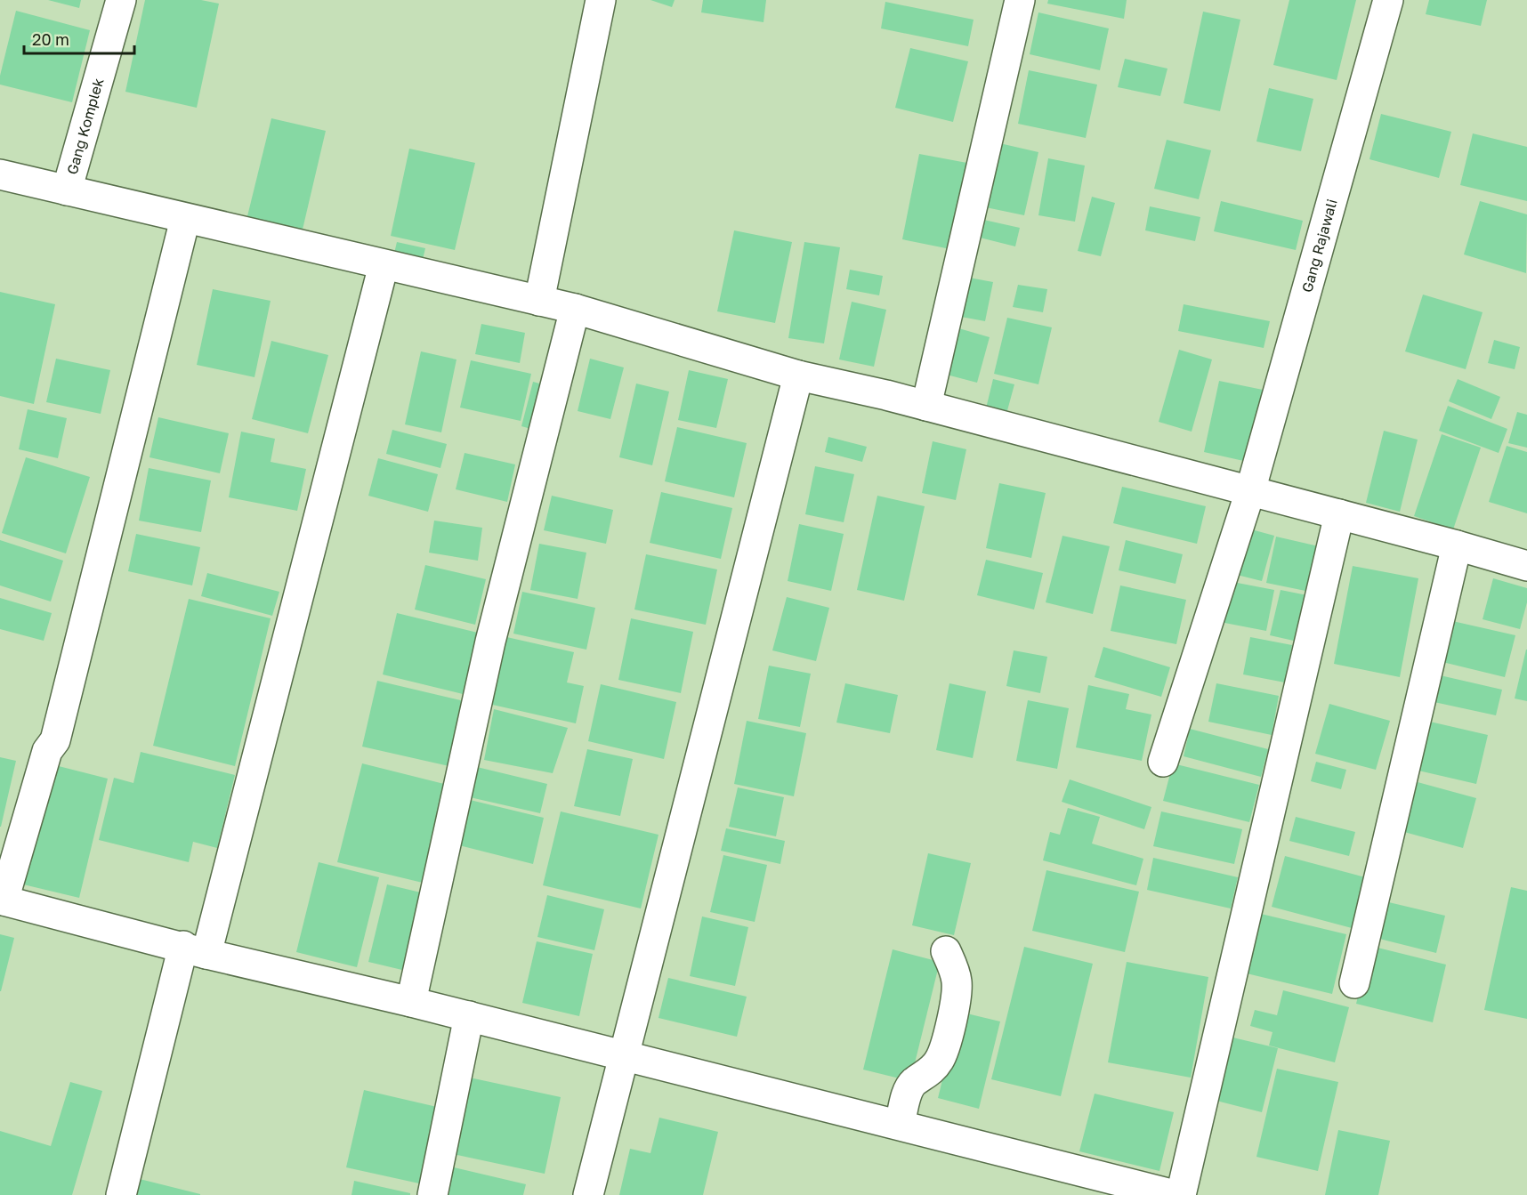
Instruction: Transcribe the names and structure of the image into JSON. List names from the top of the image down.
{
  "streets": {
    "street": ["Gang Komplek", "Gang Rajawali"]
  },
  "scale_bar": "20 m"
}
